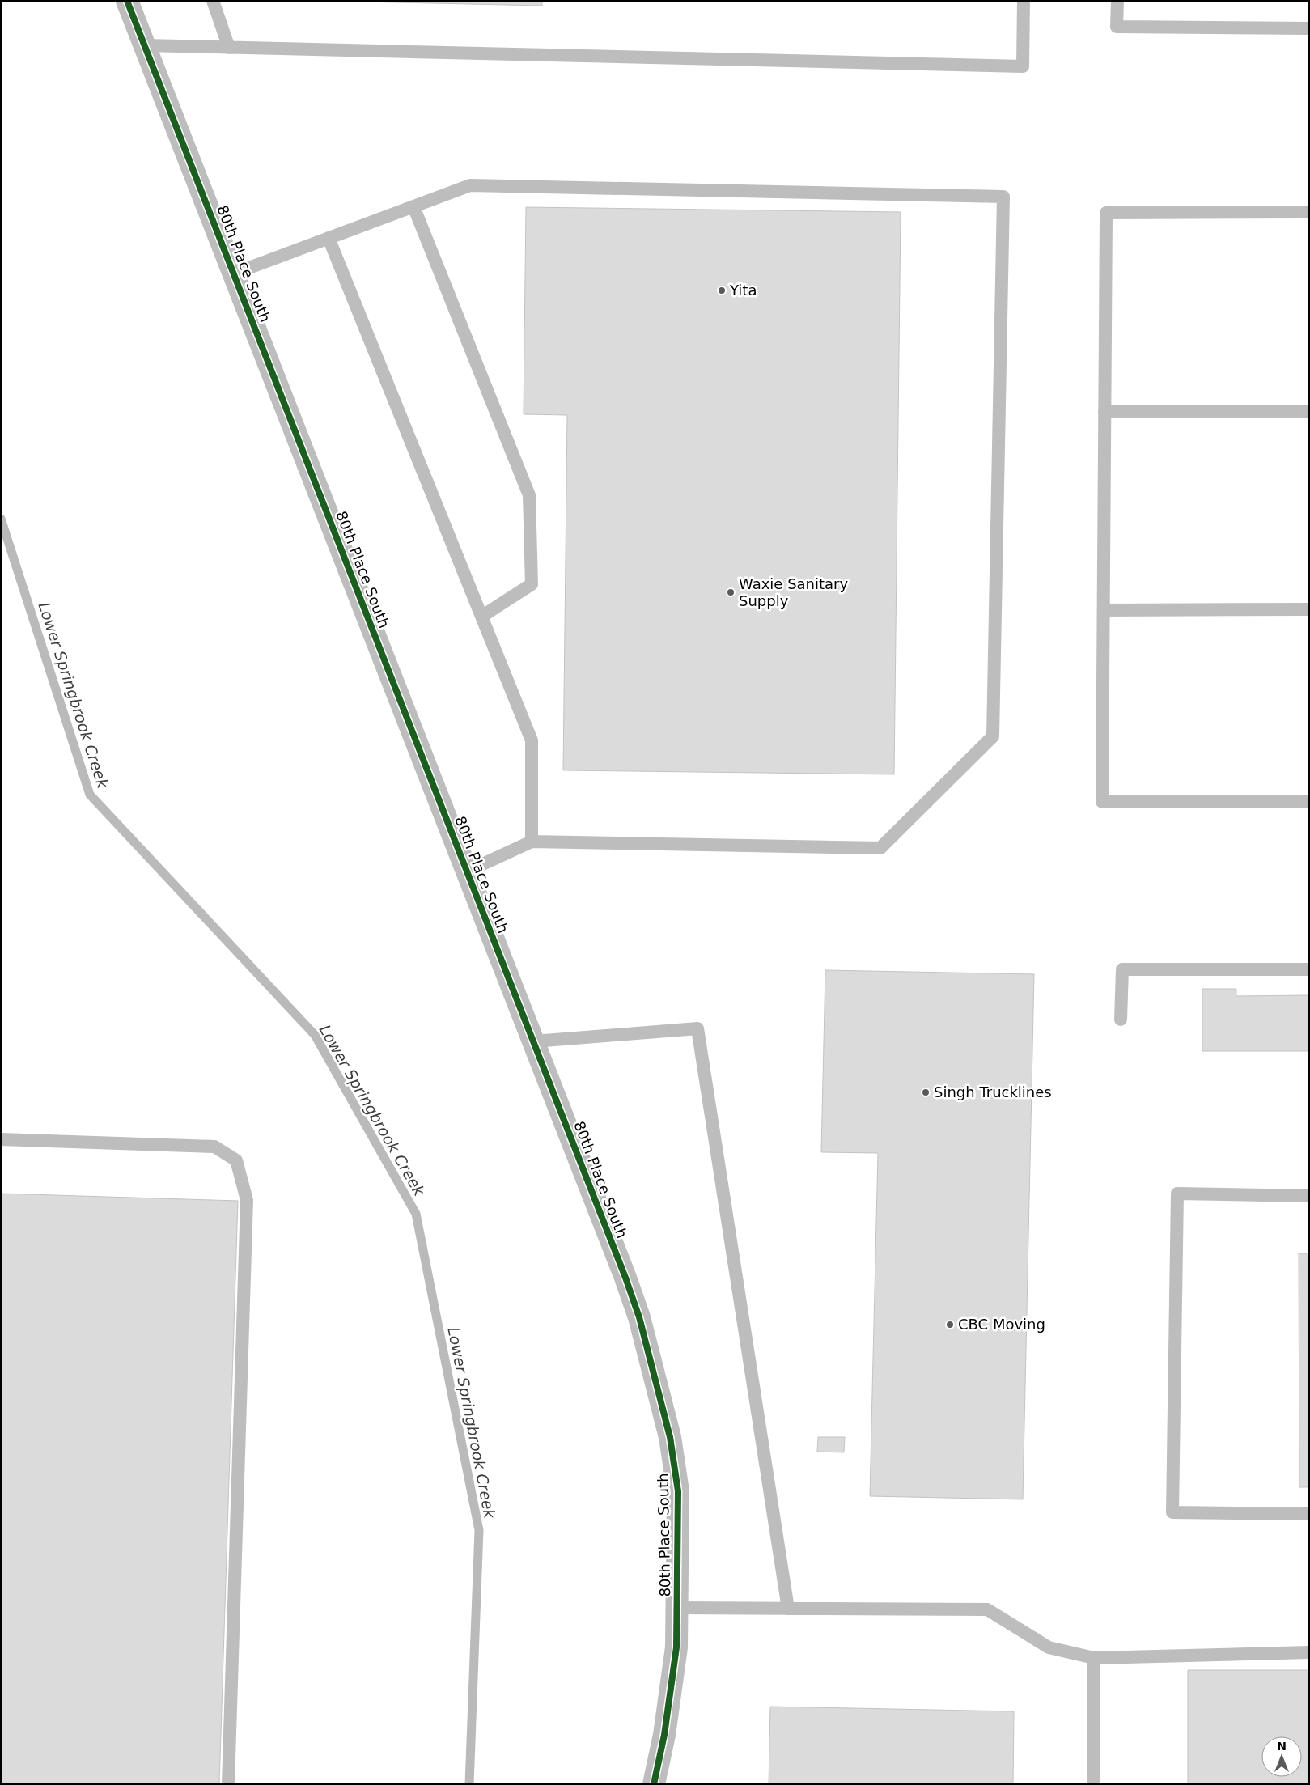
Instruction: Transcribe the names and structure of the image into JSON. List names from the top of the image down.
{
  "streets": {
    "street": ["80th Place South"]
  },
  "water": ["Lower Springbrook Creek"],
  "places": [
    "Yita",
    "Waxie Sanitary Supply",
    "Singh Trucklines",
    "CBC Moving"
  ],
  "north": "top"
}
